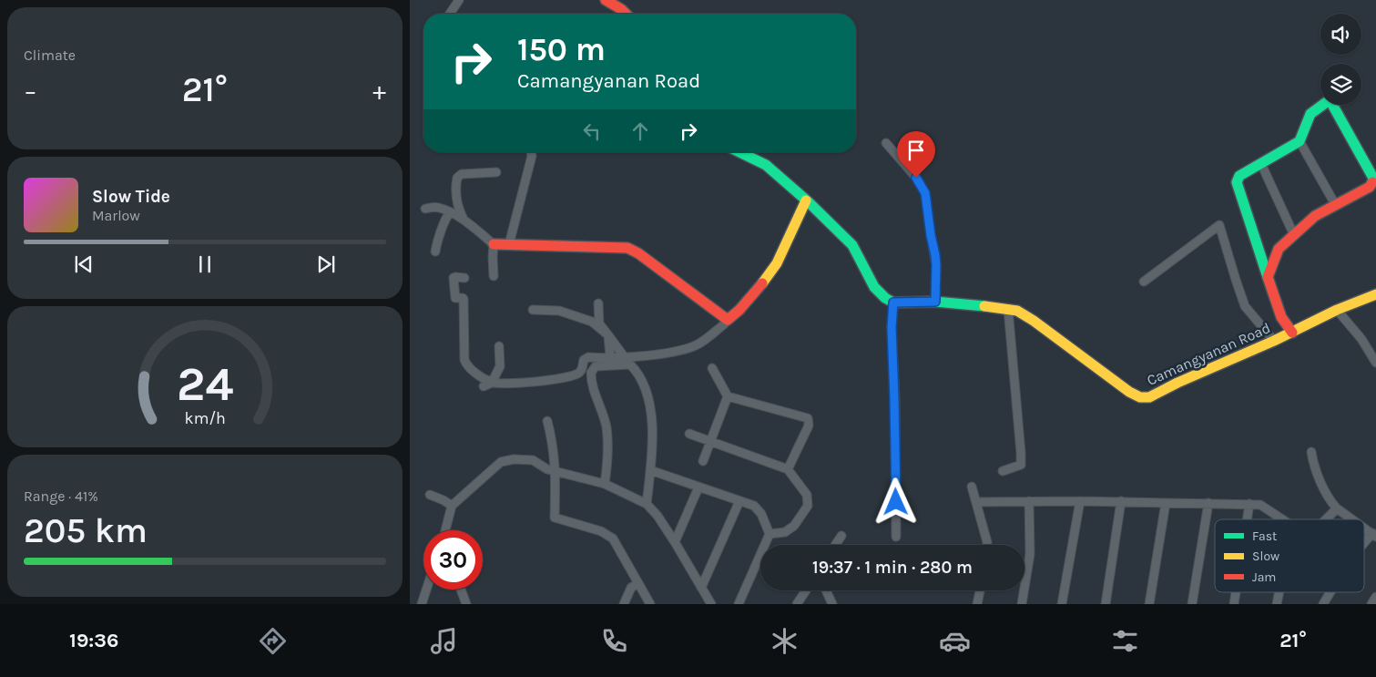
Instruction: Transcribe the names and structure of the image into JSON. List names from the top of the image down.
{
  "streets": {
    "street": ["Camangyanan Road"]
  },
  "legend": ["Fast", "Slow", "Jam"],
  "page": {
    "tile": [
      "Climate",
      ["Range · 41%", "205 km"]
    ],
    "turn": ["150 m", "Camangyanan Road"],
    "heat": ["−", "21°", "+"],
    "song": ["Slow Tide", "Marlow"],
    "limit": "30",
    "trip": "19:37 · 1 min · 280 m",
    "tabs": ["19:36", "21°"],
    "gauge": ["24", "km/h"]
  }
}
